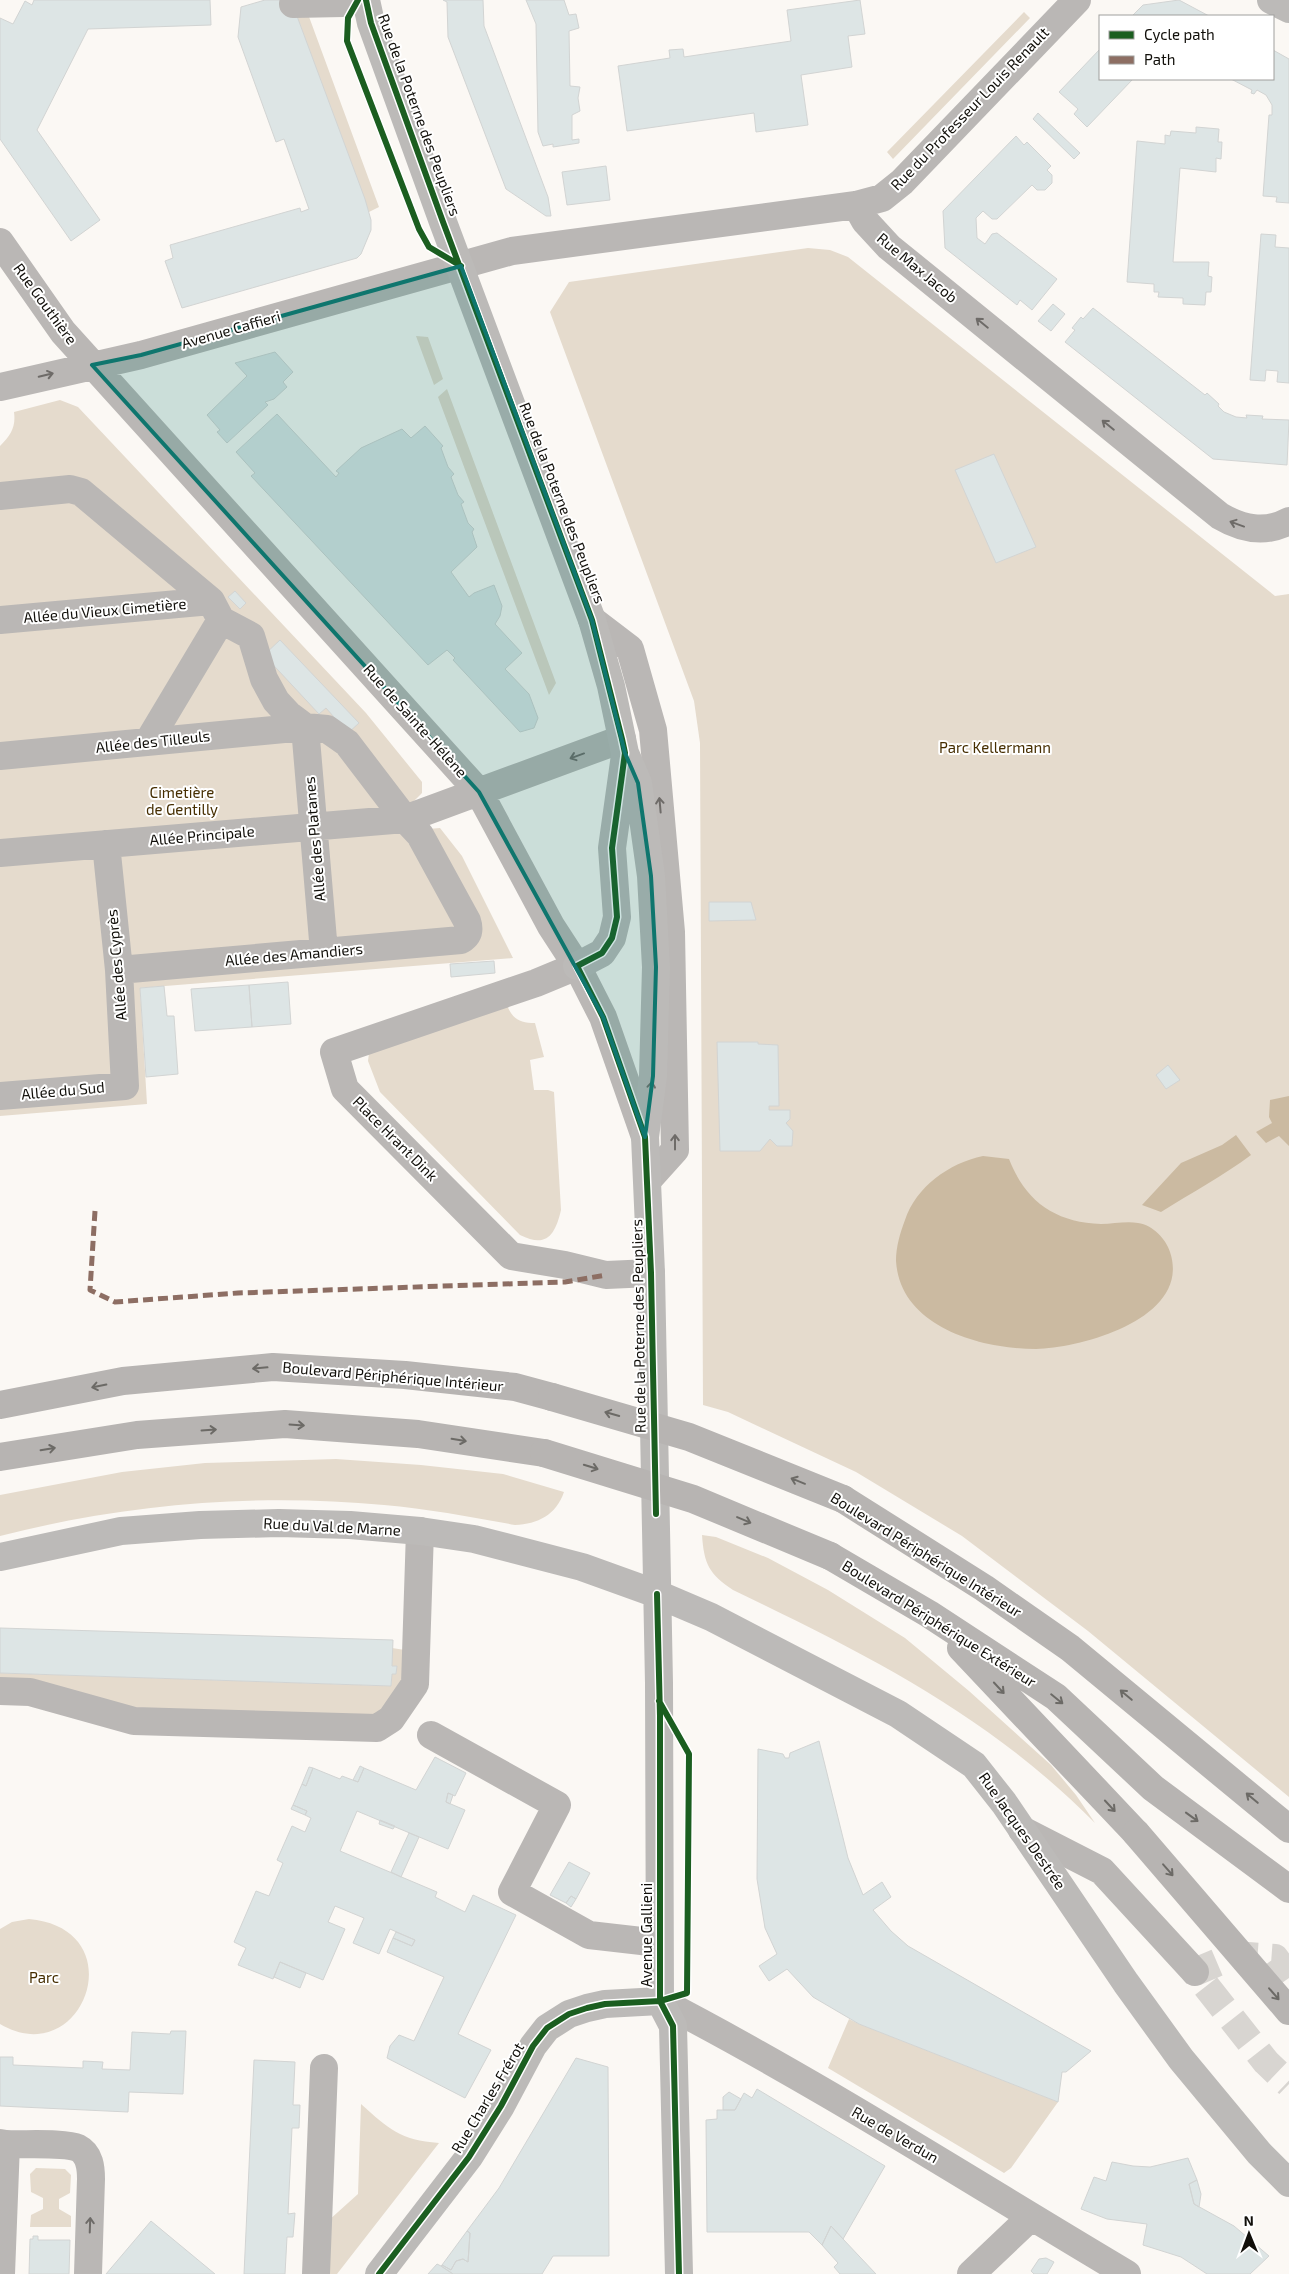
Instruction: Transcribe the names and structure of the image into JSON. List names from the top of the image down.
{
  "streets": {
    "highway": ["Boulevard Périphérique Intérieur", "Boulevard Périphérique Extérieur"],
    "main road": [
      "Rue de la Poterne des Peupliers",
      "Rue du Val de Marne",
      "Rue Jacques Destrée",
      "Avenue Gallieni",
      "Rue Charles Frérot"
    ],
    "street": [
      "Rue du Professeur Louis Renault",
      "Rue Max Jacob",
      "Rue Gouthière",
      "Avenue Caffieri",
      "Allée du Vieux Cimetière",
      "Rue de Sainte-Hélène",
      "Allée des Tilleuls",
      "Allée Principale",
      "Allée des Platanes",
      "Allée des Amandiers",
      "Allée des Cyprès",
      "Allée du Sud",
      "Place Hrant Dink",
      "Rue de Verdun"
    ]
  },
  "crossings": [
    ["Rue du Professeur Louis Renault", "Rue Max Jacob"],
    ["Rue de la Poterne des Peupliers", "Avenue Caffieri"],
    ["Rue de la Poterne des Peupliers", "Rue de Sainte-Hélène"],
    ["Rue de la Poterne des Peupliers", "Allée Principale"],
    ["Rue de la Poterne des Peupliers", "Place Hrant Dink"],
    ["Rue de la Poterne des Peupliers", "Rue du Val de Marne"],
    ["Rue de la Poterne des Peupliers", "Rue Jacques Destrée"],
    ["Rue de la Poterne des Peupliers", "Avenue Gallieni"],
    ["Rue Gouthière", "Avenue Caffieri"],
    ["Rue Gouthière", "Rue de Sainte-Hélène"],
    ["Avenue Caffieri", "Rue de Sainte-Hélène"],
    ["Rue de Sainte-Hélène", "Allée Principale"],
    ["Rue de Sainte-Hélène", "Place Hrant Dink"],
    ["Allée des Tilleuls", "Allée des Platanes"],
    ["Allée Principale", "Allée des Platanes"],
    ["Allée Principale", "Allée des Amandiers"],
    ["Allée Principale", "Allée des Cyprès"],
    ["Allée des Platanes", "Allée des Amandiers"],
    ["Allée des Amandiers", "Allée des Cyprès"],
    ["Allée des Cyprès", "Allée du Sud"],
    ["Rue du Val de Marne", "Rue Jacques Destrée"],
    ["Rue du Val de Marne", "Avenue Gallieni"],
    ["Rue Jacques Destrée", "Avenue Gallieni"],
    ["Avenue Gallieni", "Rue Charles Frérot"],
    ["Avenue Gallieni", "Rue de Verdun"],
    ["Rue Charles Frérot", "Rue de Verdun"]
  ],
  "one_way": [
    "Rue de la Poterne des Peupliers",
    "Rue Max Jacob",
    "Boulevard Périphérique Intérieur",
    "Boulevard Périphérique Extérieur"
  ],
  "parks": ["Parc Kellermann", "Cimetière de Gentilly", "Parc"],
  "legend": ["Cycle path", "Path"],
  "north": "top"
}
